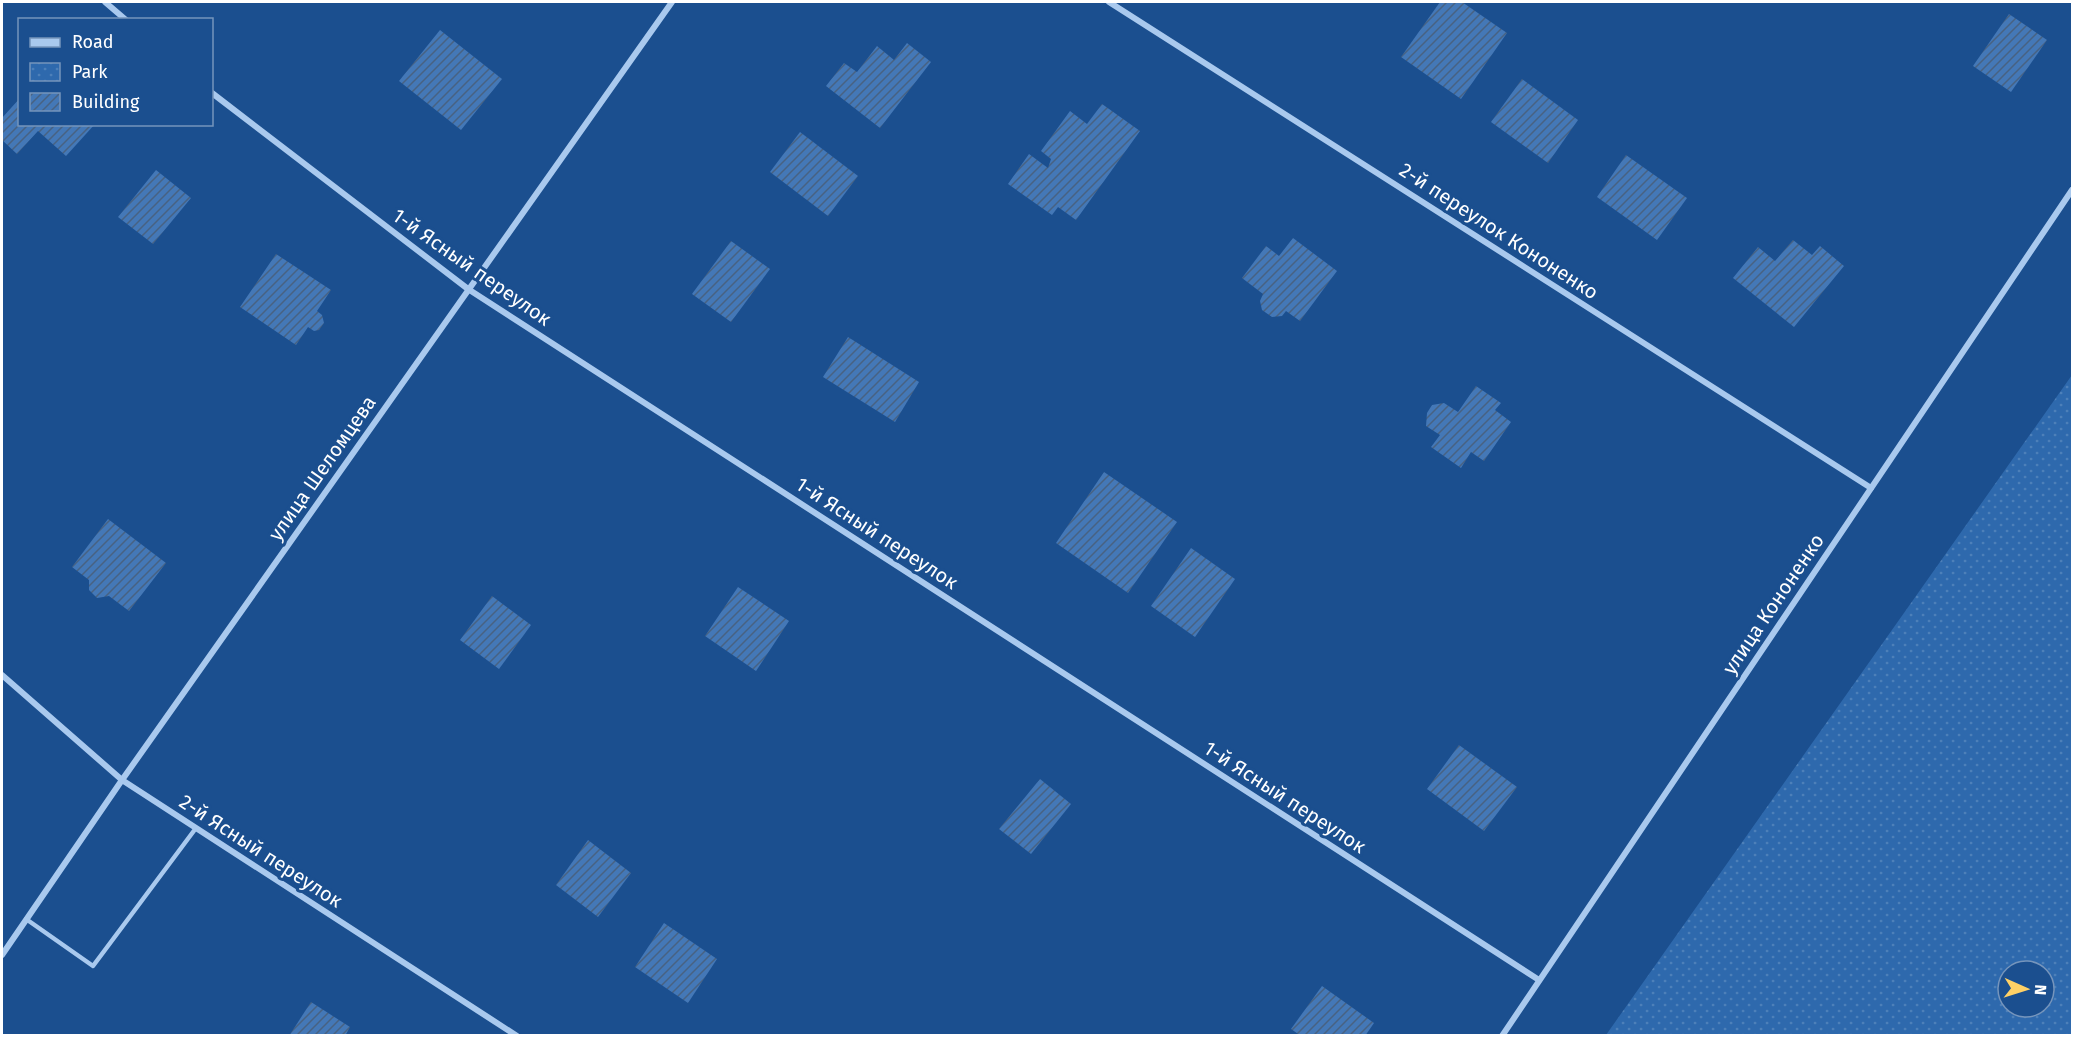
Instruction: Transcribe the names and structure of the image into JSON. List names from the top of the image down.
{
  "streets": {
    "street": [
      "2-й переулок Кононенко",
      "1-й Ясный переулок",
      "улица Шеломцева",
      "улица Кононенко",
      "2-й Ясный переулок"
    ]
  },
  "crossings": [
    ["2-й переулок Кононенко", "улица Кононенко"],
    ["1-й Ясный переулок", "улица Шеломцева"],
    ["1-й Ясный переулок", "улица Кононенко"],
    ["улица Шеломцева", "2-й Ясный переулок"]
  ],
  "legend": ["Road", "Park", "Building"],
  "north": "right"
}
